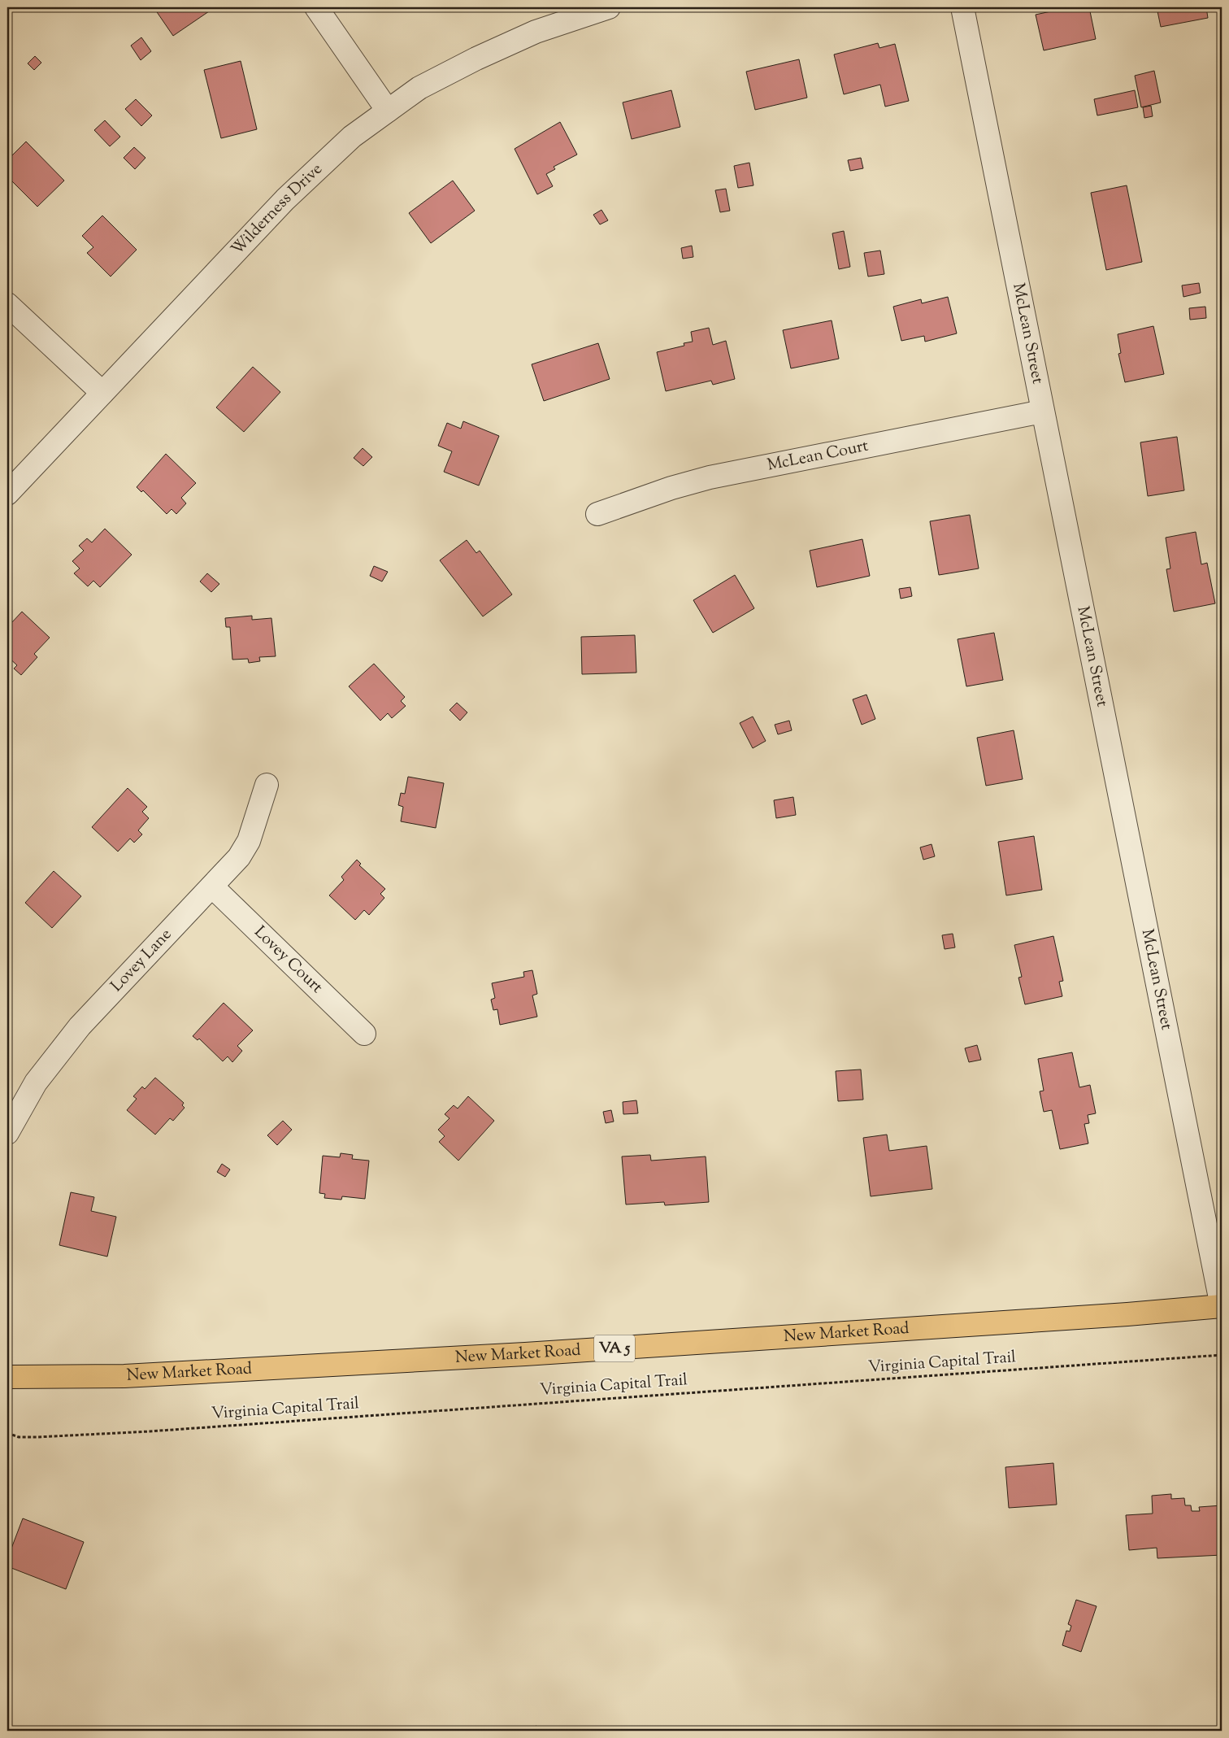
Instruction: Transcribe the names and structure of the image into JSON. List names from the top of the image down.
{
  "streets": {
    "main road": ["New Market Road", "VA 5"],
    "street": [
      "Wilderness Drive",
      "McLean Street",
      "McLean Court",
      "Lovey Lane",
      "Lovey Court"
    ],
    "path": ["Virginia Capital Trail"]
  },
  "crossings": [
    ["McLean Street", "McLean Court"],
    ["McLean Street", "New Market Road"],
    ["Lovey Lane", "Lovey Court"]
  ]
}
